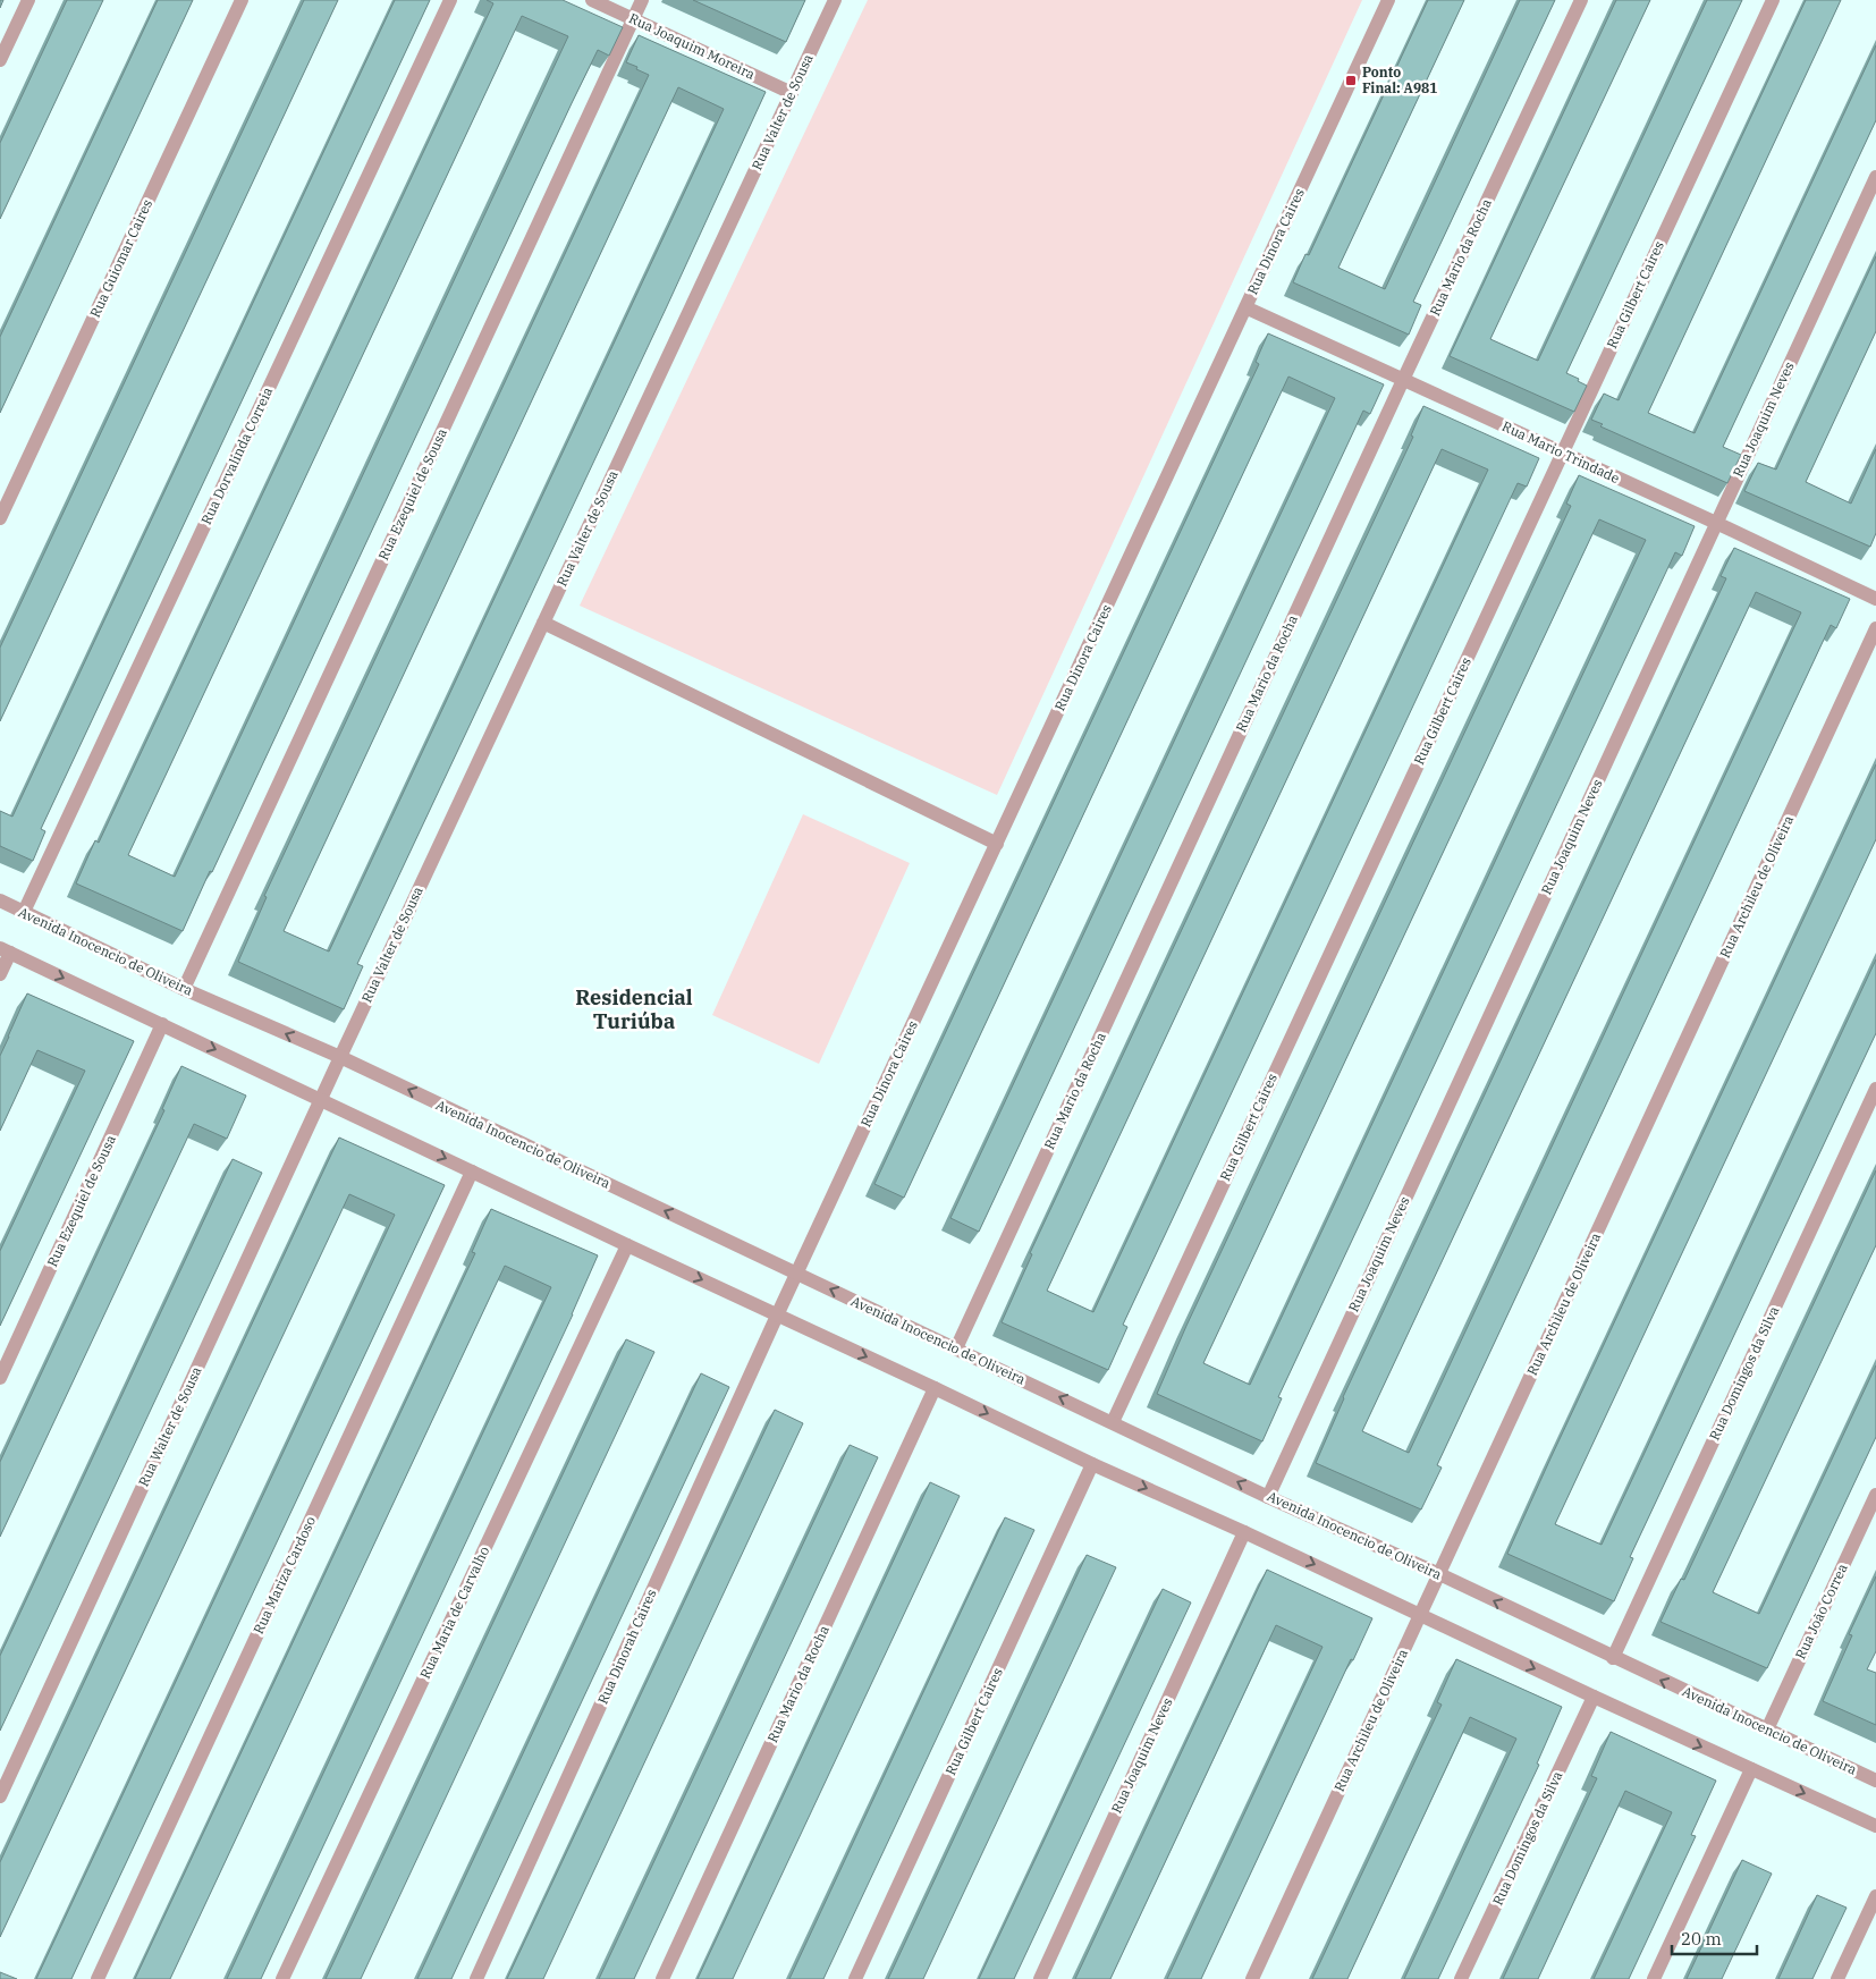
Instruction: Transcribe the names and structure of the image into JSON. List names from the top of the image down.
{
  "streets": {
    "street": [
      "Rua Joaquim Moreira",
      "Rua Valter de Sousa",
      "Rua Dinora Caires",
      "Rua Mario da Rocha",
      "Rua Guiomar Caires",
      "Rua Gilbert Caires",
      "Rua Joaquim Neves",
      "Rua Mario Trindade",
      "Rua Dorvalinda Correia",
      "Rua Ezequiel de Sousa",
      "Rua Archileu de Oliveira",
      "Avenida Inocencio de Oliveira",
      "Rua Domingos da Silva",
      "Rua Walter de Sousa",
      "Rua Mariza Cardoso",
      "Rua João Correa",
      "Rua Maria de Carvalho",
      "Rua Dinorah Caires"
    ]
  },
  "crossings": [
    ["Rua Joaquim Moreira", "Rua Valter de Sousa"],
    ["Rua Joaquim Moreira", "Rua Ezequiel de Sousa"],
    ["Rua Valter de Sousa", "Avenida Inocencio de Oliveira"],
    ["Rua Valter de Sousa", "Rua Walter de Sousa"],
    ["Rua Dinora Caires", "Rua Mario Trindade"],
    ["Rua Dinora Caires", "Avenida Inocencio de Oliveira"],
    ["Rua Dinora Caires", "Rua Dinorah Caires"],
    ["Rua Mario da Rocha", "Rua Mario Trindade"],
    ["Rua Mario da Rocha", "Avenida Inocencio de Oliveira"],
    ["Rua Gilbert Caires", "Rua Mario Trindade"],
    ["Rua Gilbert Caires", "Avenida Inocencio de Oliveira"],
    ["Rua Joaquim Neves", "Rua Mario Trindade"],
    ["Rua Joaquim Neves", "Avenida Inocencio de Oliveira"],
    ["Rua Dorvalinda Correia", "Avenida Inocencio de Oliveira"],
    ["Rua Ezequiel de Sousa", "Avenida Inocencio de Oliveira"],
    ["Rua Archileu de Oliveira", "Avenida Inocencio de Oliveira"],
    ["Avenida Inocencio de Oliveira", "Rua Domingos da Silva"],
    ["Avenida Inocencio de Oliveira", "Rua Walter de Sousa"],
    ["Avenida Inocencio de Oliveira", "Rua João Correa"]
  ],
  "districts": ["Residencial Turiúba"],
  "places": {
    "transit": ["Ponto Final: A981"]
  },
  "scale_bar": "20 m"
}
